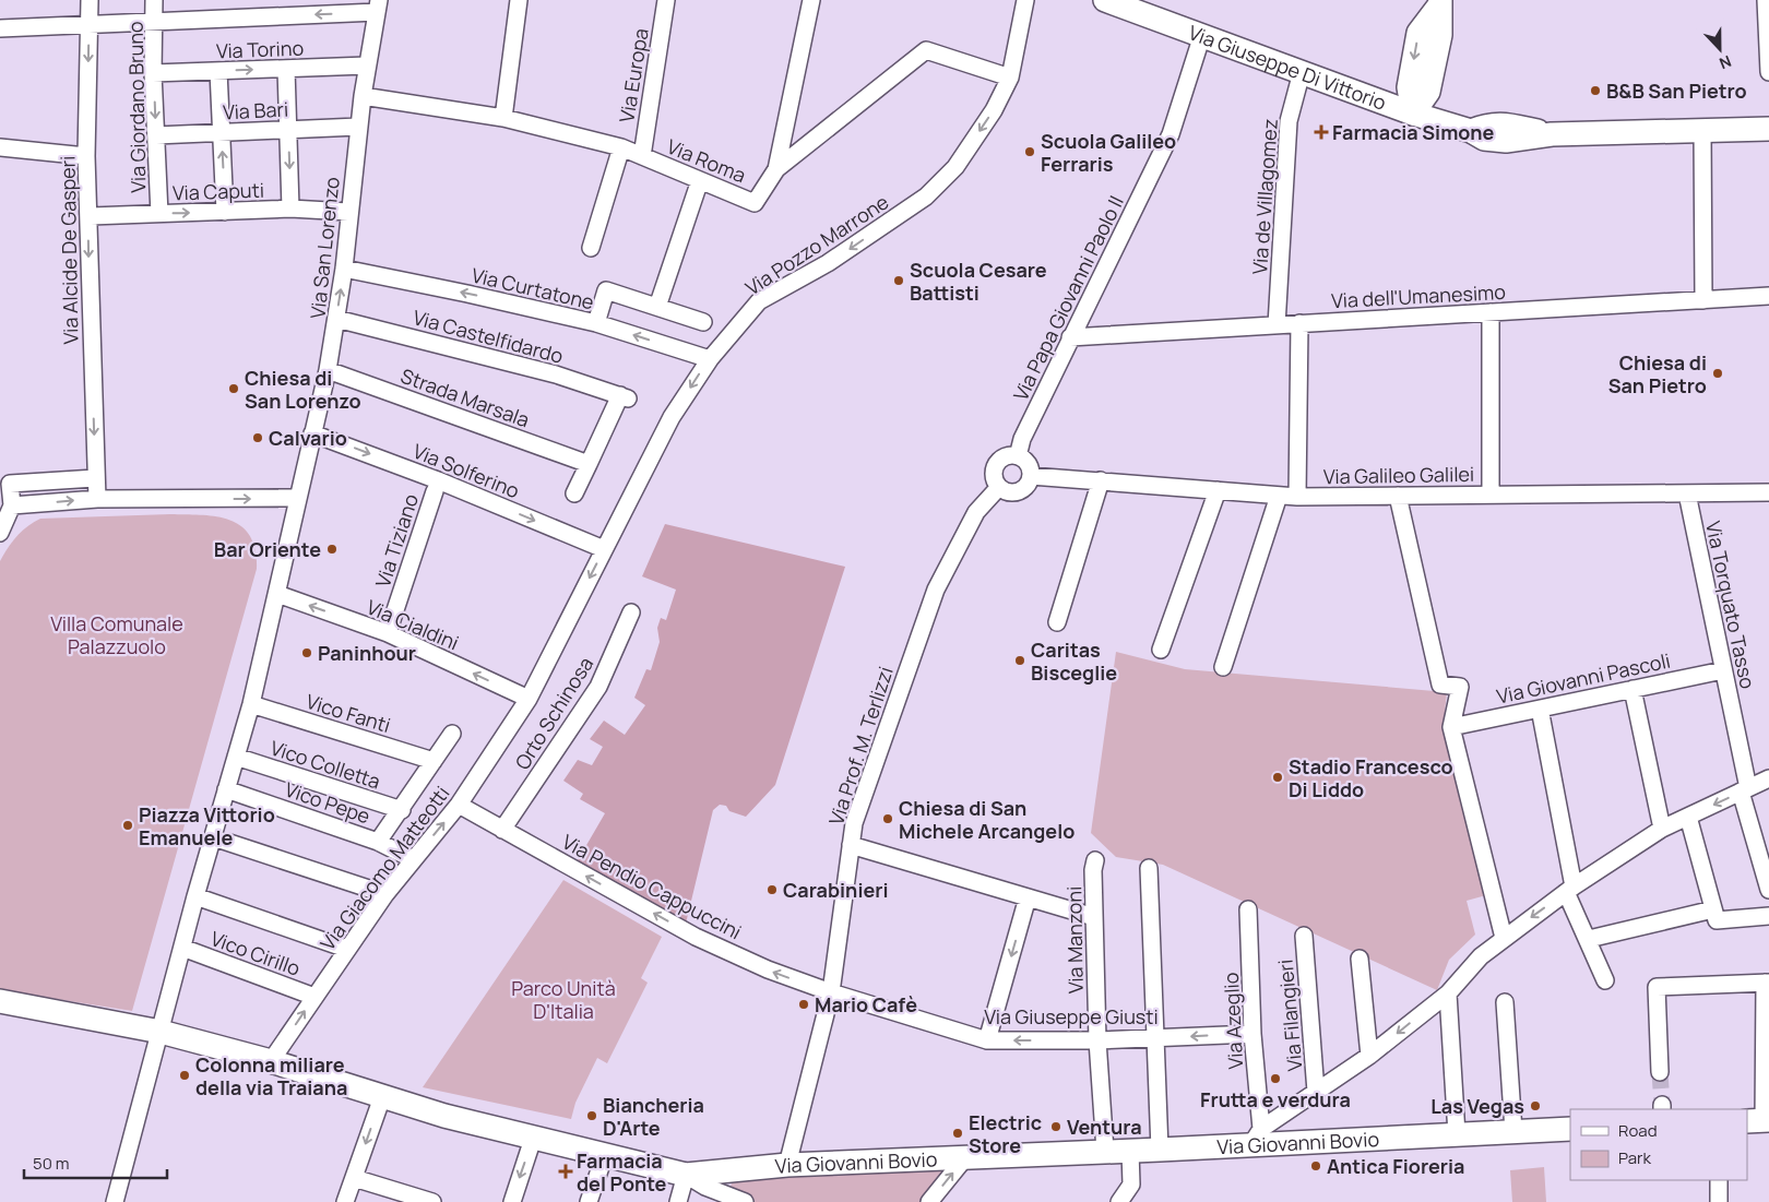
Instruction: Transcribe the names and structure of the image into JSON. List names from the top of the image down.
{
  "streets": {
    "street": [
      "Via Torino",
      "Via Giuseppe Di Vittorio",
      "Via Europa",
      "Via Giordano Bruno",
      "Via Bari",
      "Via Roma",
      "Via Caputi",
      "Via de Villagomez",
      "Via Pozzo Marrone",
      "Via San Lorenzo",
      "Via Alcide De Gasperi",
      "Via Curtatone",
      "Via dell'Umanesimo",
      "Via Papa Giovanni Paolo II",
      "Via Castelfidardo",
      "Strada Marsala",
      "Via Solferino",
      "Via Galileo Galilei",
      "Via Tiziano",
      "Via Torquato Tasso",
      "Via Cialdini",
      "Via Giovanni Pascoli",
      "Vico Fanti",
      "Orto Schinosa",
      "Via Prof. M. Terlizzi",
      "Vico Colletta",
      "Vico Pepe",
      "Via Giacomo Matteotti",
      "Via Pendio Cappuccini",
      "Via Manzoni",
      "Vico Cirillo",
      "Via Filangieri",
      "Via Giuseppe Giusti",
      "Via Azeglio",
      "Via Giovanni Bovio"
    ]
  },
  "crossings": [
    ["Via Torino", "Via Giordano Bruno"],
    ["Via Torino", "Via San Lorenzo"],
    ["Via Giuseppe Di Vittorio", "Via de Villagomez"],
    ["Via Giuseppe Di Vittorio", "Via Papa Giovanni Paolo II"],
    ["Via Europa", "Via Roma"],
    ["Via Giordano Bruno", "Via Bari"],
    ["Via Giordano Bruno", "Via Caputi"],
    ["Via Bari", "Via San Lorenzo"],
    ["Via Roma", "Via Pozzo Marrone"],
    ["Via Roma", "Via San Lorenzo"],
    ["Via Caputi", "Via San Lorenzo"],
    ["Via Caputi", "Via Alcide De Gasperi"],
    ["Via de Villagomez", "Via dell'Umanesimo"],
    ["Via Pozzo Marrone", "Via Curtatone"],
    ["Via Pozzo Marrone", "Via Solferino"],
    ["Via Pozzo Marrone", "Via Cialdini"],
    ["Via Pozzo Marrone", "Via Giacomo Matteotti"],
    ["Via San Lorenzo", "Via Curtatone"],
    ["Via San Lorenzo", "Via Castelfidardo"],
    ["Via San Lorenzo", "Strada Marsala"],
    ["Via San Lorenzo", "Via Solferino"],
    ["Via dell'Umanesimo", "Via Papa Giovanni Paolo II"],
    ["Via Papa Giovanni Paolo II", "Via Galileo Galilei"],
    ["Via Papa Giovanni Paolo II", "Via Prof. M. Terlizzi"],
    ["Via Castelfidardo", "Strada Marsala"],
    ["Via Galileo Galilei", "Via Torquato Tasso"],
    ["Via Galileo Galilei", "Via Prof. M. Terlizzi"],
    ["Via Tiziano", "Via Cialdini"],
    ["Via Torquato Tasso", "Via Giovanni Pascoli"],
    ["Via Cialdini", "Via Giacomo Matteotti"],
    ["Orto Schinosa", "Via Pendio Cappuccini"],
    ["Via Prof. M. Terlizzi", "Via Pendio Cappuccini"],
    ["Via Prof. M. Terlizzi", "Via Giuseppe Giusti"],
    ["Via Prof. M. Terlizzi", "Via Giovanni Bovio"],
    ["Vico Pepe", "Via Giacomo Matteotti"],
    ["Via Giacomo Matteotti", "Via Pendio Cappuccini"],
    ["Via Giacomo Matteotti", "Vico Cirillo"],
    ["Via Giacomo Matteotti", "Via Giovanni Bovio"],
    ["Via Pendio Cappuccini", "Via Giuseppe Giusti"],
    ["Via Manzoni", "Via Giuseppe Giusti"],
    ["Via Manzoni", "Via Giovanni Bovio"],
    ["Via Giuseppe Giusti", "Via Azeglio"],
    ["Via Azeglio", "Via Giovanni Bovio"]
  ],
  "one_way": [
    "Via Pozzo Marrone",
    "Via Alcide De Gasperi",
    "Via Curtatone",
    "Via Solferino",
    "Via Cialdini",
    "Via Pendio Cappuccini"
  ],
  "parks": ["Villa Comunale Palazzuolo", "Parco Unità D'Italia"],
  "places": {
    "other": [
      "B&B San Pietro",
      "Scuola Galileo Ferraris",
      "Scuola Cesare Battisti",
      "Chiesa di San Pietro",
      "Chiesa di San Lorenzo",
      "Calvario",
      "Bar Oriente",
      "Paninhour",
      "Caritas Bisceglie",
      "Stadio Francesco Di Liddo",
      "Chiesa di San Michele Arcangelo",
      "Piazza Vittorio Emanuele",
      "Carabinieri",
      "Mario Cafè",
      "Colonna miliare della via Traiana",
      "Frutta e verdura",
      "Las Vegas",
      "Biancheria D'Arte",
      "Ventura",
      "Electric Store",
      "Antica Fioreria"
    ],
    "health": ["Farmacia Simone", "Farmacia del Ponte"]
  },
  "legend": ["Road", "Park"],
  "scale_bar": "50 m",
  "north": "bottom"
}
